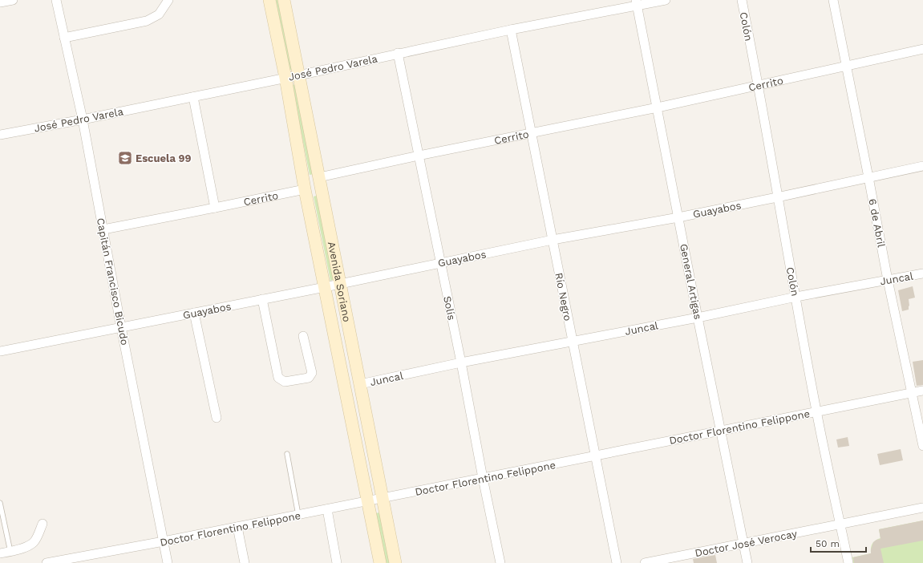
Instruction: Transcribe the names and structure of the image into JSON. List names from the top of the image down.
{
  "streets": {
    "street": [
      "Colón",
      "José Pedro Varela",
      "Cerrito",
      "Guayabos",
      "6 de Abril",
      "Juncal",
      "Capitán Francisco Bicudo",
      "Avenida Soriano",
      "General Artigas",
      "Río Negro",
      "Solís",
      "Doctor Florentino Felippone",
      "Doctor José Verocay"
    ]
  },
  "crossings": [
    ["Colón", "Cerrito"],
    ["Colón", "Guayabos"],
    ["Colón", "Juncal"],
    ["Colón", "Doctor Florentino Felippone"],
    ["Colón", "Doctor José Verocay"],
    ["José Pedro Varela", "Capitán Francisco Bicudo"],
    ["José Pedro Varela", "Avenida Soriano"],
    ["José Pedro Varela", "General Artigas"],
    ["José Pedro Varela", "Río Negro"],
    ["José Pedro Varela", "Solís"],
    ["Cerrito", "6 de Abril"],
    ["Cerrito", "Capitán Francisco Bicudo"],
    ["Cerrito", "Avenida Soriano"],
    ["Cerrito", "General Artigas"],
    ["Cerrito", "Río Negro"],
    ["Cerrito", "Solís"],
    ["Guayabos", "6 de Abril"],
    ["Guayabos", "Capitán Francisco Bicudo"],
    ["Guayabos", "Avenida Soriano"],
    ["Guayabos", "General Artigas"],
    ["Guayabos", "Río Negro"],
    ["Guayabos", "Solís"],
    ["6 de Abril", "Juncal"],
    ["6 de Abril", "Doctor Florentino Felippone"],
    ["Juncal", "Avenida Soriano"],
    ["Juncal", "General Artigas"],
    ["Juncal", "Río Negro"],
    ["Juncal", "Solís"],
    ["Capitán Francisco Bicudo", "Doctor Florentino Felippone"],
    ["Avenida Soriano", "Doctor Florentino Felippone"],
    ["General Artigas", "Doctor Florentino Felippone"],
    ["General Artigas", "Doctor José Verocay"],
    ["Río Negro", "Doctor Florentino Felippone"],
    ["Solís", "Doctor Florentino Felippone"]
  ],
  "places": {
    "school or university": ["Escuela 99"]
  },
  "scale_bar": "50 m"
}
